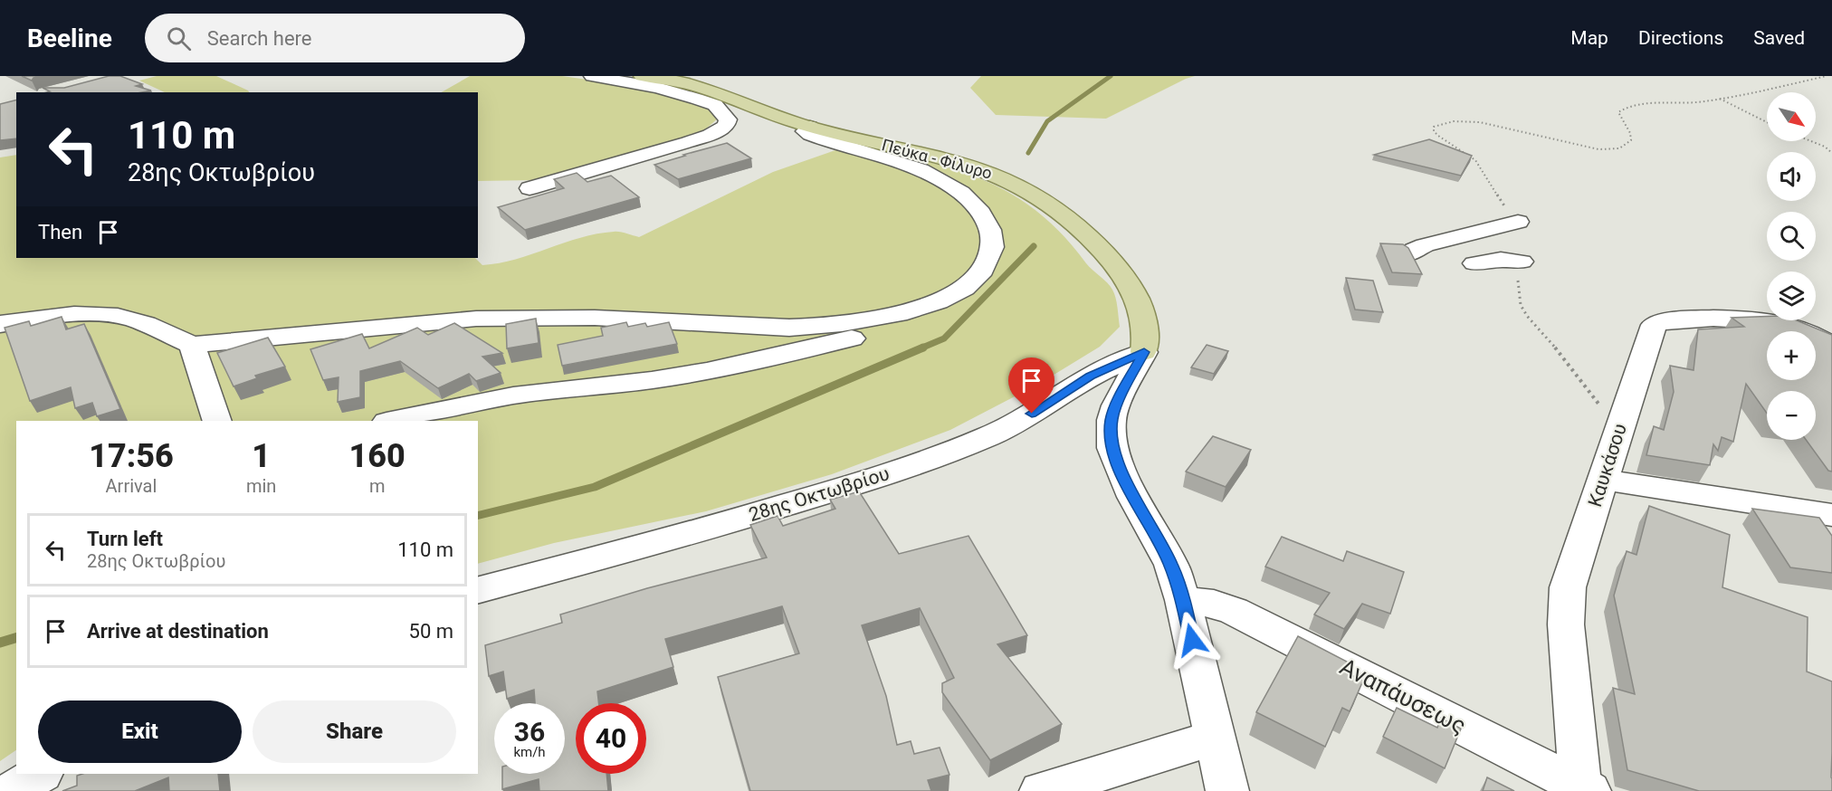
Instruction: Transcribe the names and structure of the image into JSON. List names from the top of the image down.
{
  "streets": {
    "main road": ["Πεύκα - Φίλυρο"],
    "street": ["Καυκάσου", "28ης Οκτωβρίου", "Αναπάυσεως"]
  },
  "crossings": [
    ["Πεύκα - Φίλυρο", "28ης Οκτωβρίου"],
    ["Καυκάσου", "Αναπάυσεως"]
  ],
  "north": "bottom right",
  "page": {
    "header": "Beeline",
    "search": "Search here",
    "nav": ["Map", "Directions", "Saved"],
    "map_buttons": ["+", "−"],
    "turn": ["110 m", "28ης Οκτωβρίου"],
    "then": "Then",
    "eta": [
      "17:56",
      "Arrival",
      "1",
      "min",
      "160",
      "m"
    ],
    "list": [
      {
        "name": "Turn left",
        "note": "28ης Οκτωβρίου",
        "value": "110 m"
      },
      {
        "name": "Arrive at destination",
        "value": "50 m"
      }
    ],
    "buttons": ["Exit", "Share"],
    "speed": "36 km/h",
    "limit": "40"
  }
}
